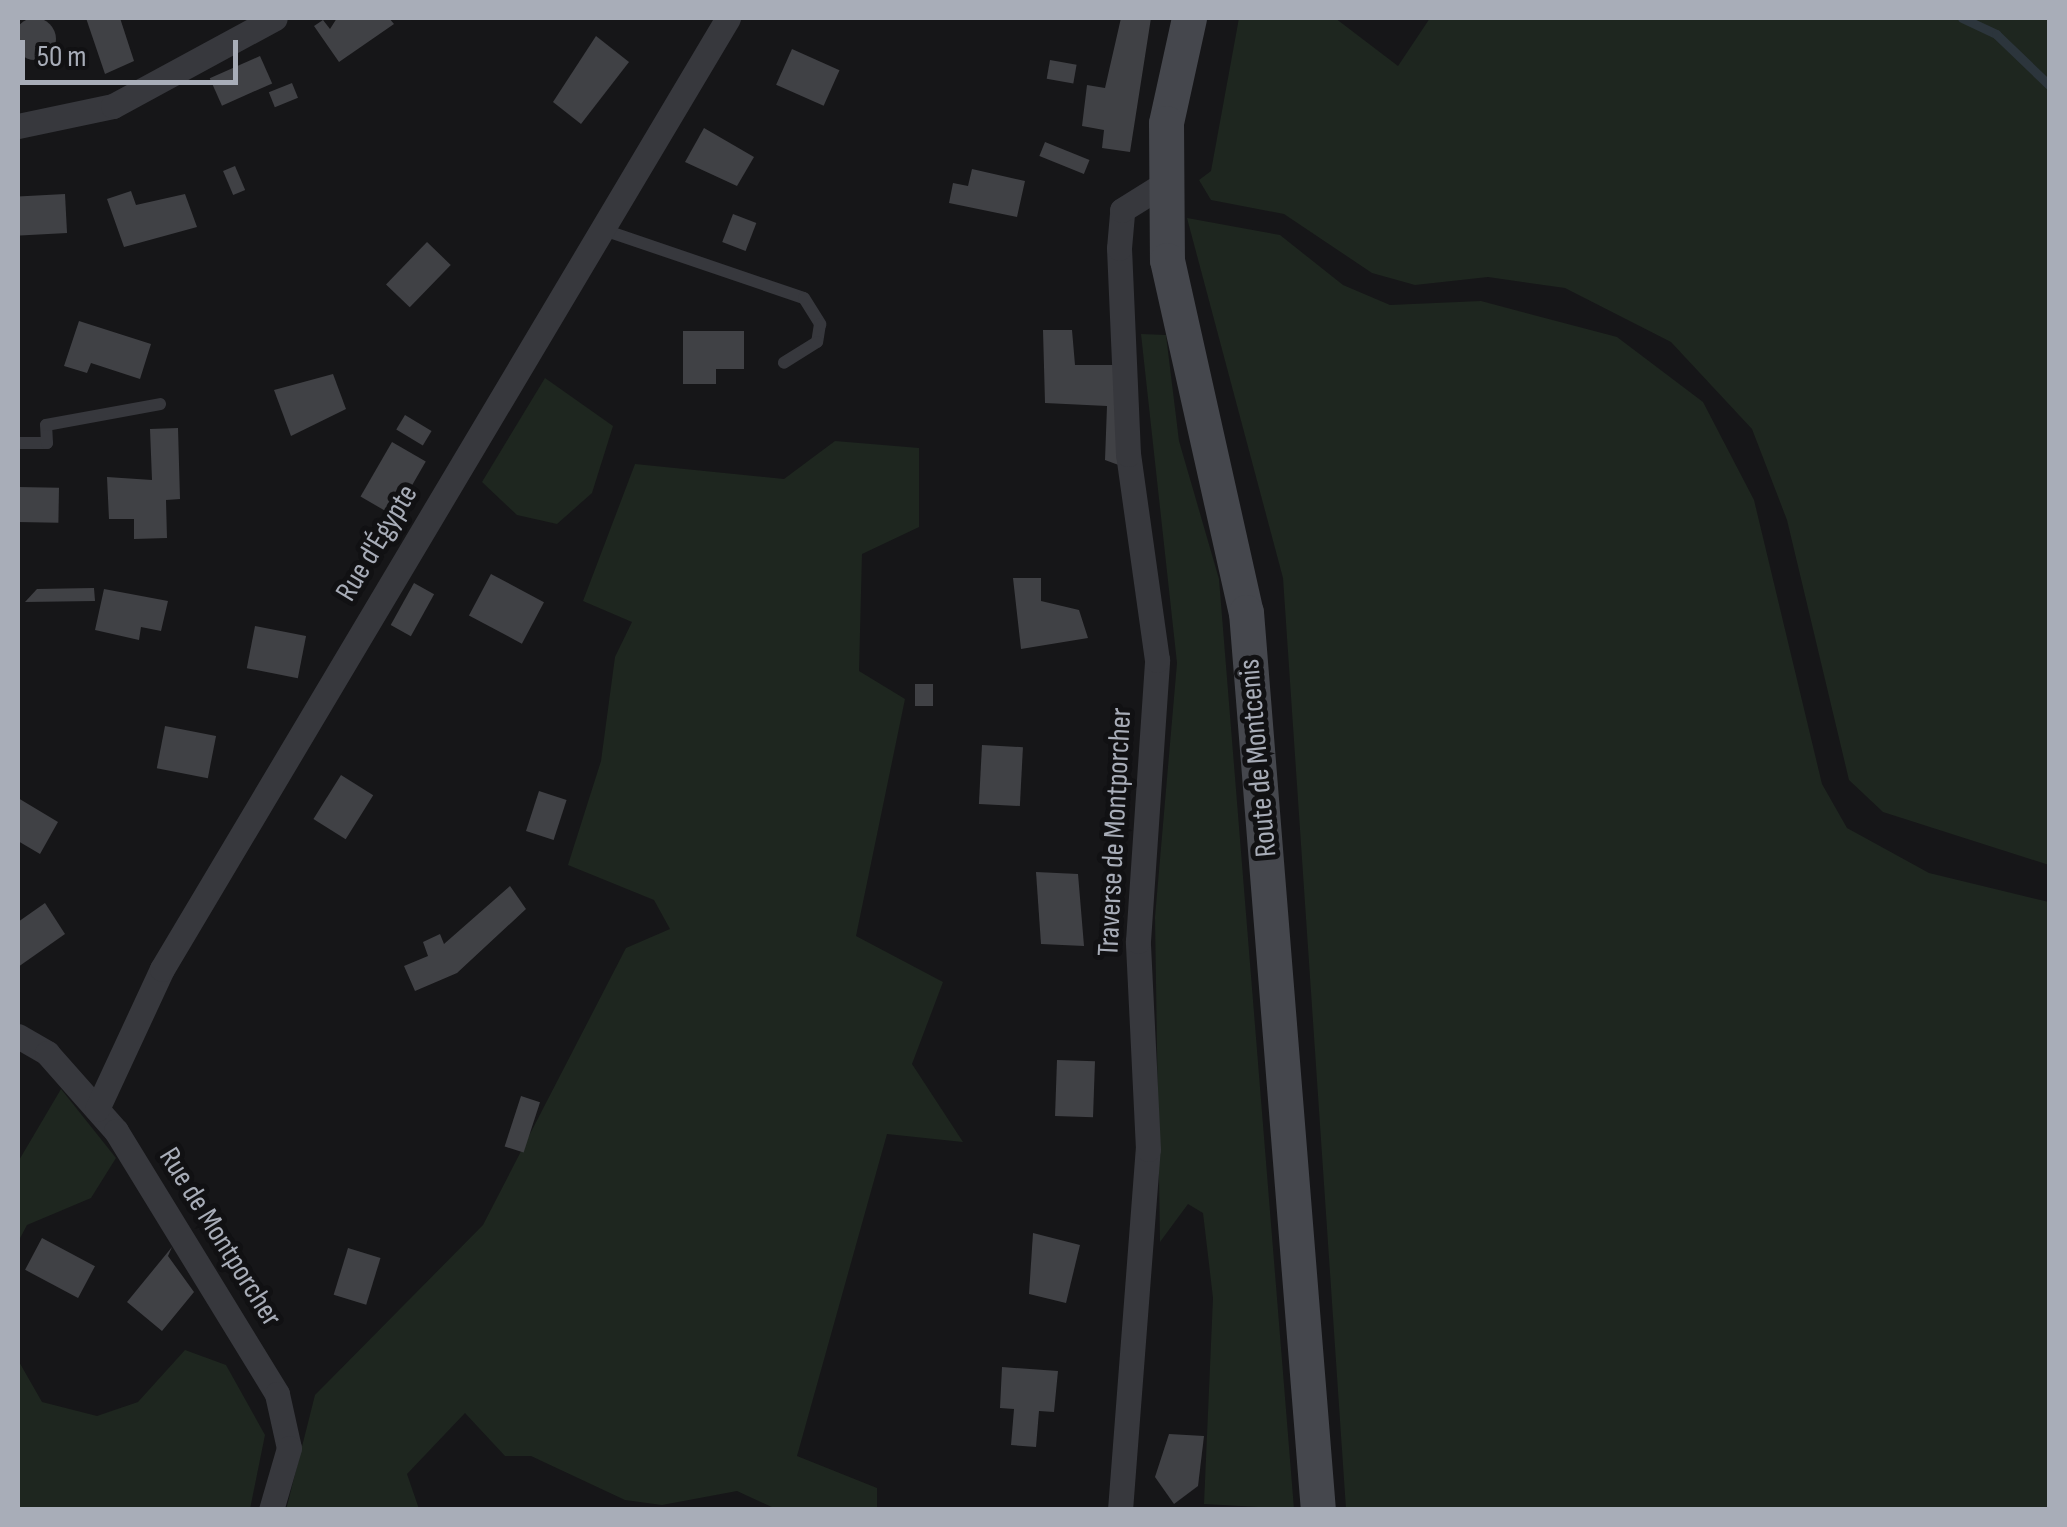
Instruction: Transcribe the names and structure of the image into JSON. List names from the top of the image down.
{
  "streets": {
    "main road": ["Route de Montcenis"],
    "street": ["Rue d'Égypte", "Traverse de Montporcher", "Rue de Montporcher"]
  },
  "crossings": [
    ["Rue d'Égypte", "Rue de Montporcher"],
    ["Route de Montcenis", "Traverse de Montporcher"]
  ],
  "scale_bar": "50 m"
}
